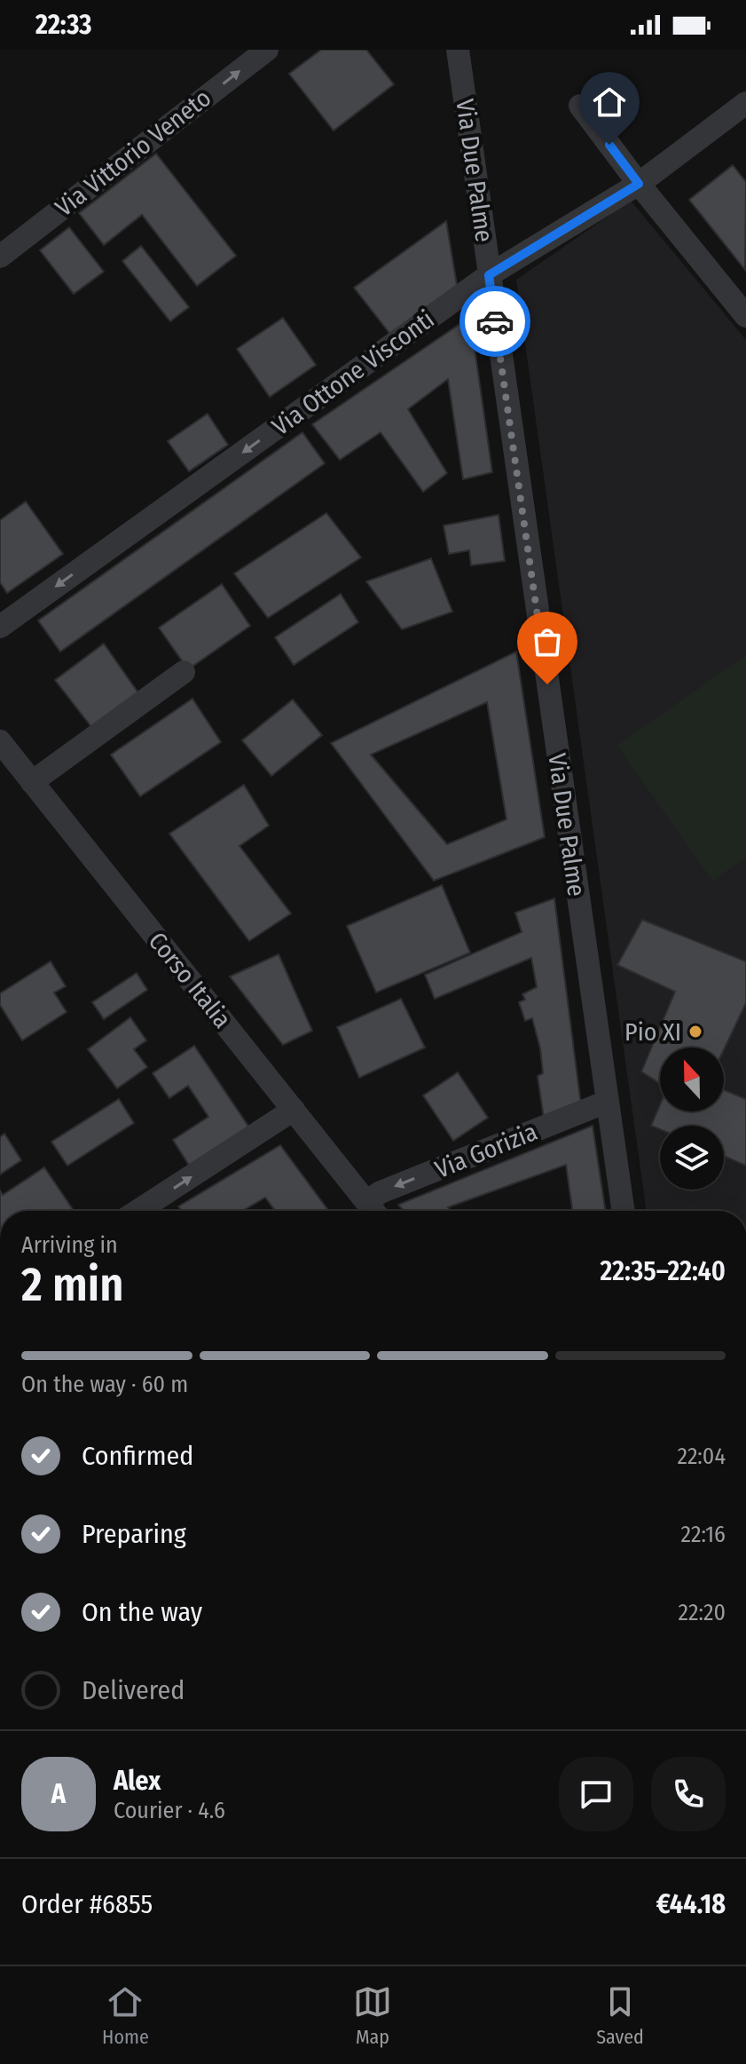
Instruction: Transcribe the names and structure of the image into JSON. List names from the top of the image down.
{
  "streets": {
    "street": [
      "Via Vittorio Veneto",
      "Via Due Palme",
      "Via Ottone Visconti",
      "Corso Italia",
      "Via Gorizia"
    ]
  },
  "crossings": [
    ["Via Due Palme", "Via Ottone Visconti"],
    ["Via Due Palme", "Via Gorizia"],
    ["Corso Italia", "Via Gorizia"]
  ],
  "one_way": ["Via Vittorio Veneto", "Via Ottone Visconti"],
  "places": ["Pio XI"],
  "north": "top",
  "page": {
    "status": "22:33",
    "heading": ["2 min", "Arriving in", "22:35–22:40"],
    "panel": [
      "Alex",
      "Courier · 4.6",
      "Order #6855",
      "€44.18"
    ],
    "bar": "On the way · 60 m",
    "list": [
      ["Confirmed", "22:04"],
      ["Preparing", "22:16"],
      ["On the way", "22:20"],
      "Delivered"
    ],
    "round": "A",
    "tabs": ["Home", "Map", "Saved"]
  }
}
